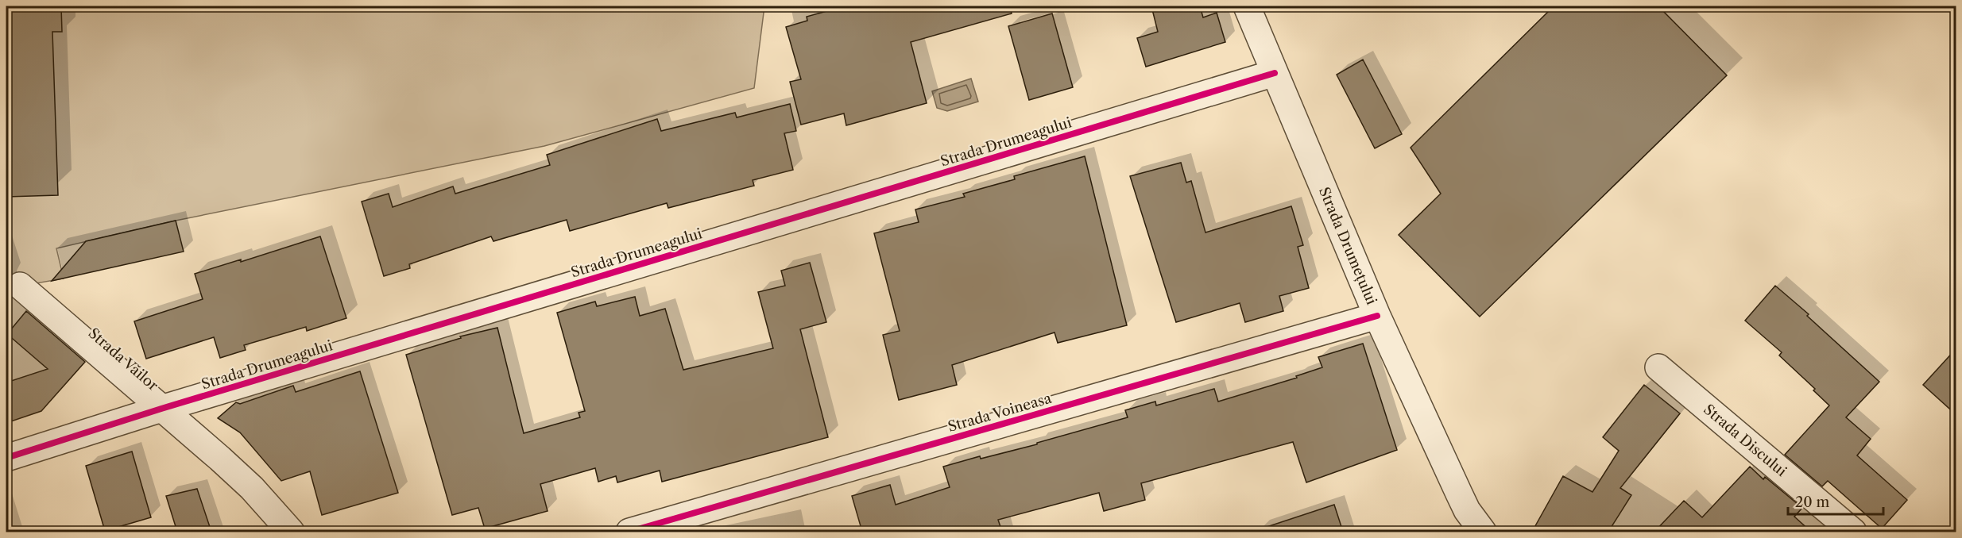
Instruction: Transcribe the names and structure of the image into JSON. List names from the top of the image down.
{
  "streets": {
    "street": [
      "Strada Drumeagului",
      "Strada Drumețului",
      "Strada Văilor",
      "Strada Voineasa",
      "Strada Discului"
    ]
  },
  "crossings": [
    ["Strada Drumeagului", "Strada Drumețului"],
    ["Strada Drumeagului", "Strada Văilor"],
    ["Strada Drumețului", "Strada Voineasa"]
  ],
  "scale_bar": "20 m"
}
